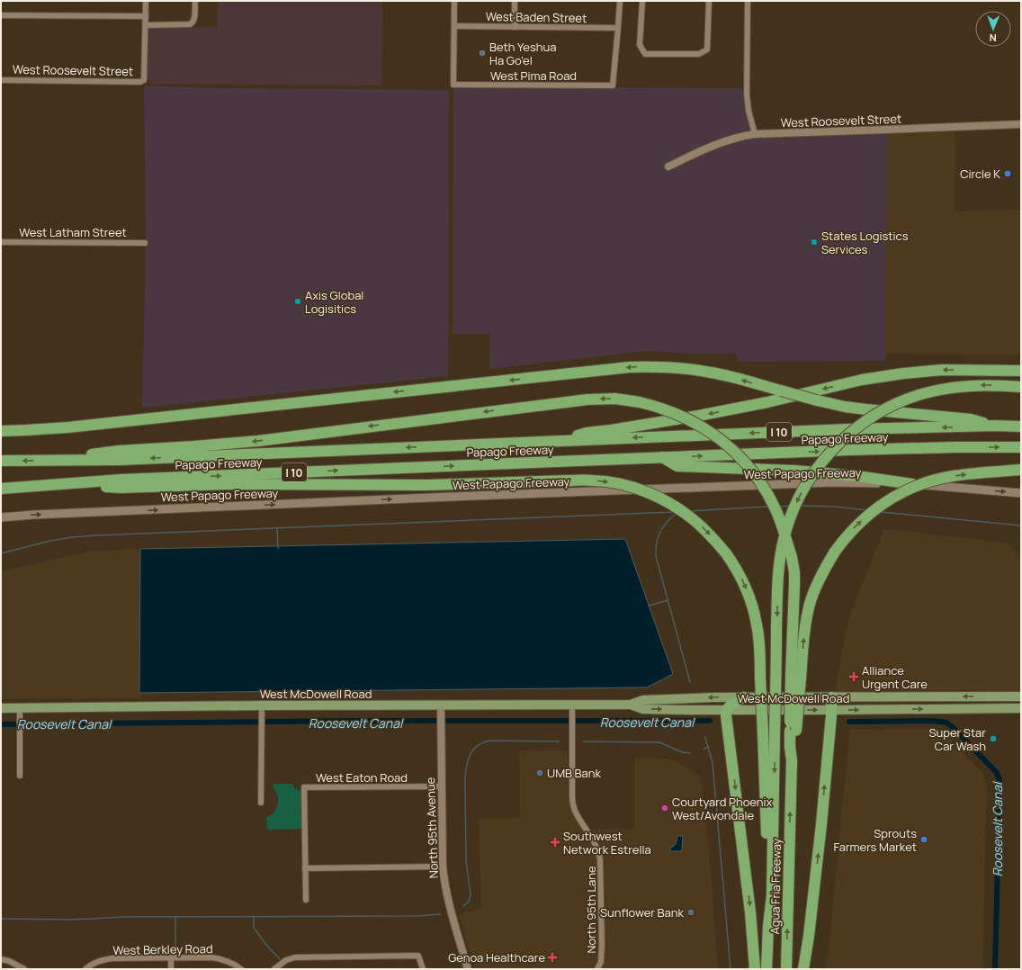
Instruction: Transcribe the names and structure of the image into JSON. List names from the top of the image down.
{
  "streets": {
    "highway": ["I 10", "Papago Freeway", "Agua Fria Freeway"],
    "main road": ["West Papago Freeway", "West McDowell Road"],
    "street": [
      "West Baden Street",
      "West Roosevelt Street",
      "West Pima Road",
      "West Latham Street",
      "West Eaton Road",
      "North 95th Avenue",
      "North 95th Lane",
      "West Berkley Road"
    ]
  },
  "crossings": [
    ["West Baden Street", "West Pima Road"],
    ["West McDowell Road", "North 95th Avenue"],
    ["West McDowell Road", "North 95th Lane"],
    ["West Eaton Road", "North 95th Avenue"]
  ],
  "one_way": ["West Papago Freeway"],
  "water": ["Roosevelt Canal"],
  "places": {
    "other": [
      "Beth Yeshua Ha Go'el",
      "Circle K",
      "States Logistics Services",
      "Axis Global Logisitics",
      "Super Star Car Wash",
      "UMB Bank",
      "Courtyard Phoenix West/Avondale",
      "Sprouts Farmers Market",
      "Sunflower Bank"
    ],
    "health": ["Alliance Urgent Care", "Southwest Network Estrella", "Genoa Healthcare"]
  },
  "north": "bottom"
}
